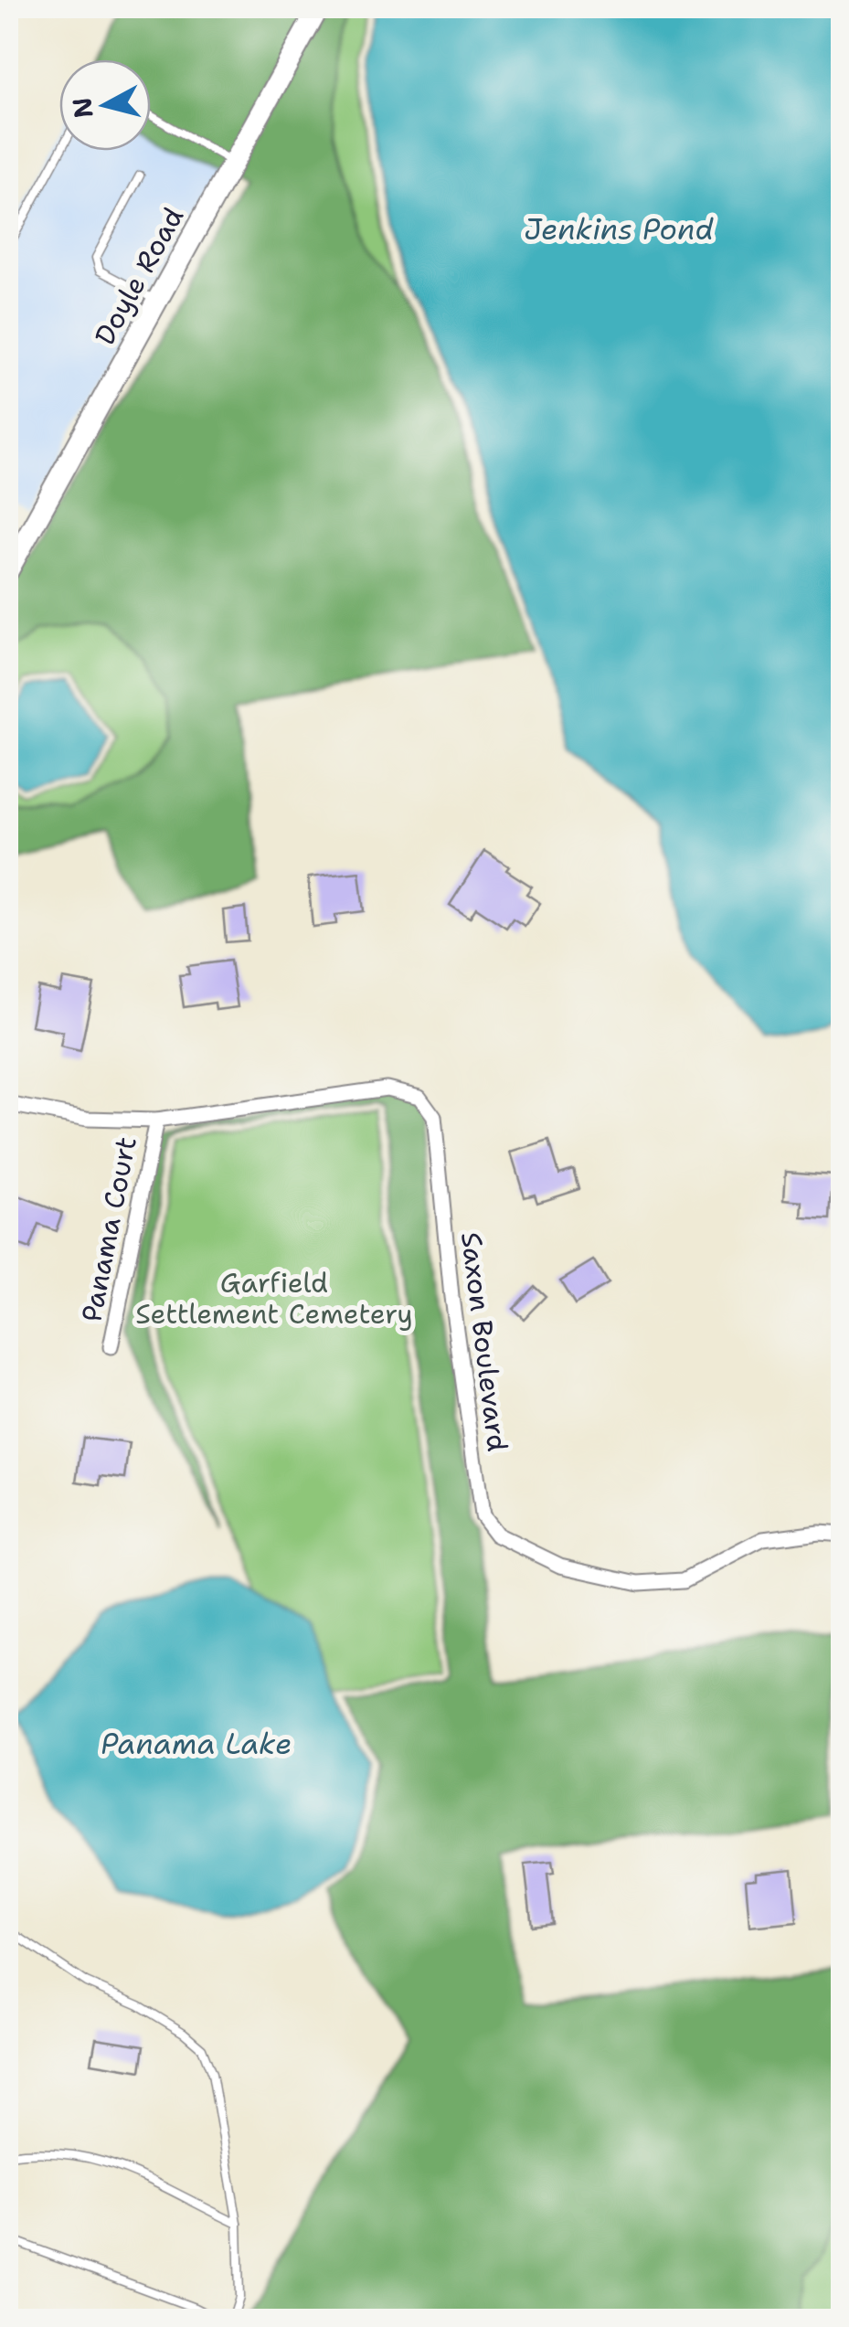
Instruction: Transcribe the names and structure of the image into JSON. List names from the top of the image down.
{
  "streets": {
    "main road": ["Doyle Road"],
    "street": ["Panama Court", "Saxon Boulevard"]
  },
  "crossings": [
    ["Panama Court", "Saxon Boulevard"]
  ],
  "water": ["Jenkins Pond", "Panama Lake"],
  "parks": ["Garfield Settlement Cemetery"],
  "north": "left"
}
